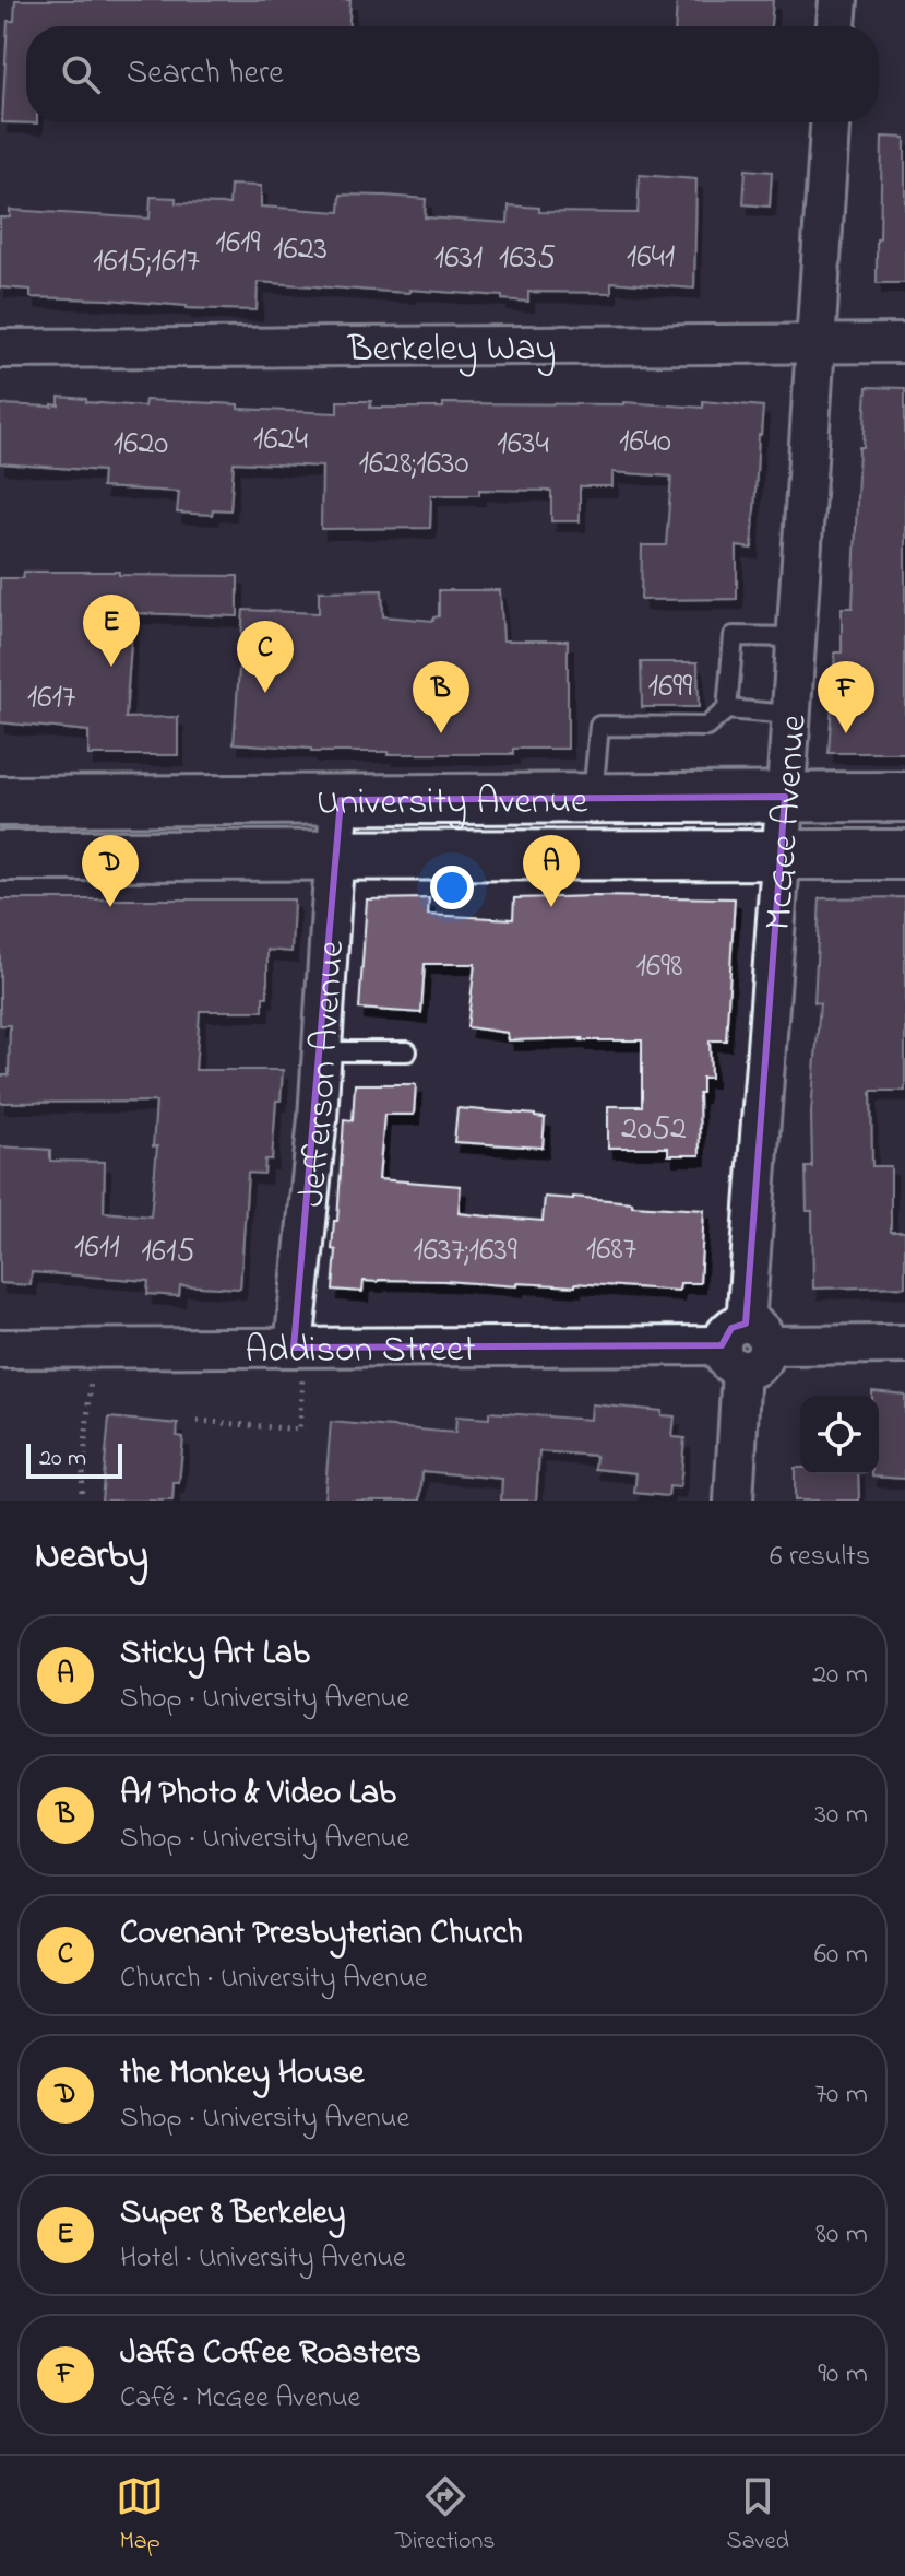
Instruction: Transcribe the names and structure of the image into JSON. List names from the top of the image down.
{
  "streets": {
    "main road": ["University Avenue"],
    "street": [
      "Berkeley Way",
      "McGee Avenue",
      "Jefferson Avenue",
      "Addison Street"
    ]
  },
  "crossings": [
    ["Berkeley Way", "McGee Avenue"],
    ["University Avenue", "McGee Avenue"],
    ["University Avenue", "Jefferson Avenue"],
    ["McGee Avenue", "Addison Street"],
    ["Jefferson Avenue", "Addison Street"]
  ],
  "house_numbers": [
    "1619",
    "1623",
    "1641",
    "1631",
    "1635",
    "1615;1617",
    "1624",
    "1640",
    "1620",
    "1634",
    "1628;1630",
    "1699",
    "1617",
    "1698",
    "2052",
    "1611",
    "1687",
    "1637;1639",
    "1615"
  ],
  "scale_bar": "20 m",
  "page": {
    "search": "Search here",
    "pins": [
      "E",
      "C",
      "B",
      "F",
      "A",
      "D"
    ],
    "scale": "20 m",
    "heading": ["Nearby", "6 results"],
    "list": [
      {
        "mark": "A",
        "name": "Sticky Art Lab",
        "note": "Shop · University Avenue",
        "value": "20 m"
      },
      {
        "mark": "B",
        "name": "A1 Photo & Video Lab",
        "note": "Shop · University Avenue",
        "value": "30 m"
      },
      {
        "mark": "C",
        "name": "Covenant Presbyterian Church",
        "note": "Church · University Avenue",
        "value": "60 m"
      },
      {
        "mark": "D",
        "name": "the Monkey House",
        "note": "Shop · University Avenue",
        "value": "70 m"
      },
      {
        "mark": "E",
        "name": "Super 8 Berkeley",
        "note": "Hotel · University Avenue",
        "value": "80 m"
      },
      {
        "mark": "F",
        "name": "Jaffa Coffee Roasters",
        "note": "Café · McGee Avenue",
        "value": "90 m"
      }
    ],
    "nav": ["Map", "Directions", "Saved"]
  }
}
